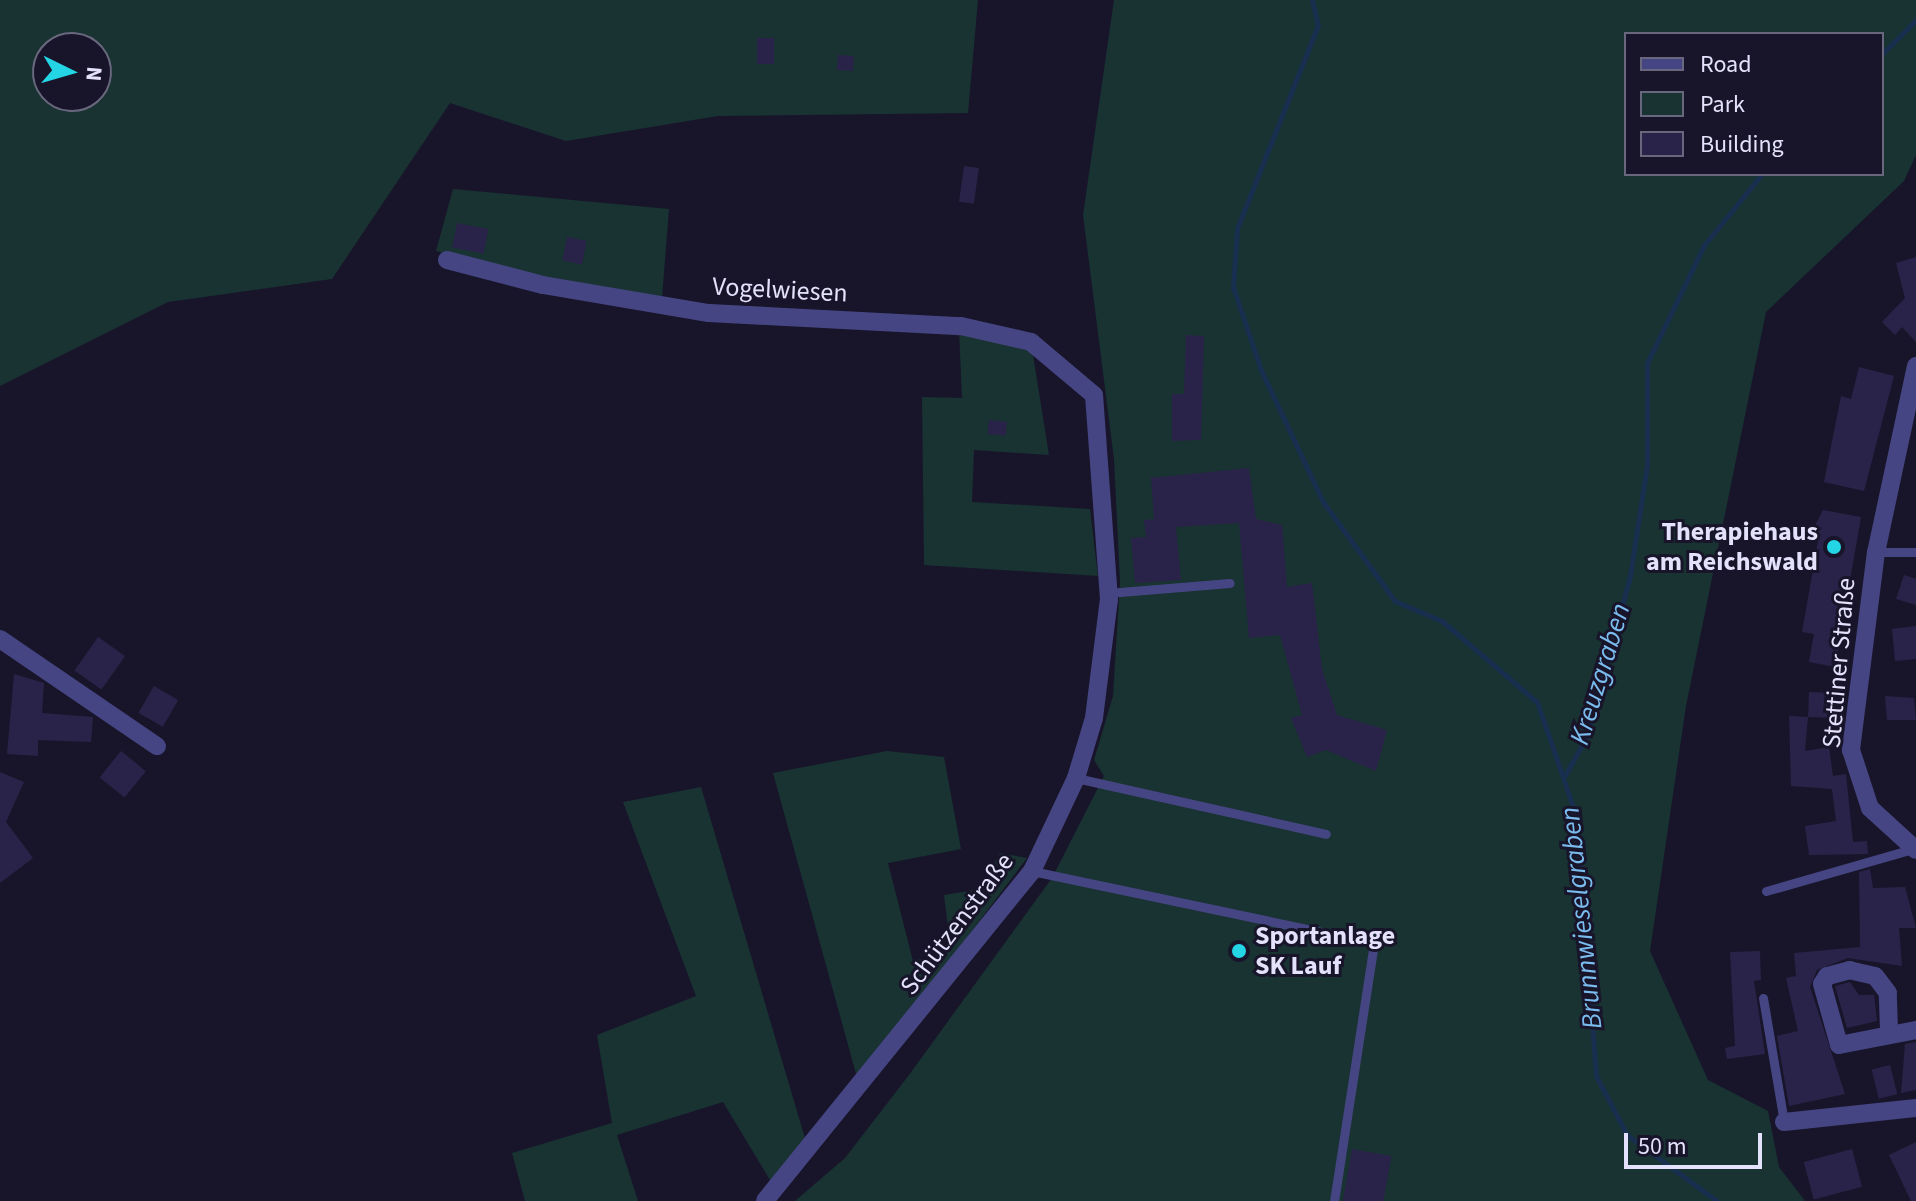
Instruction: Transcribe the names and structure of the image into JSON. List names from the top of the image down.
{
  "streets": {
    "street": ["Vogelwiesen", "Stettiner Straße", "Schützenstraße"]
  },
  "crossings": [
    ["Vogelwiesen", "Schützenstraße"]
  ],
  "water": ["Kreuzgraben", "Brunnwieselgraben"],
  "places": ["Therapiehaus am Reichswald", "Sportanlage SK Lauf"],
  "legend": ["Road", "Park", "Building"],
  "scale_bar": "50 m",
  "north": "right"
}
